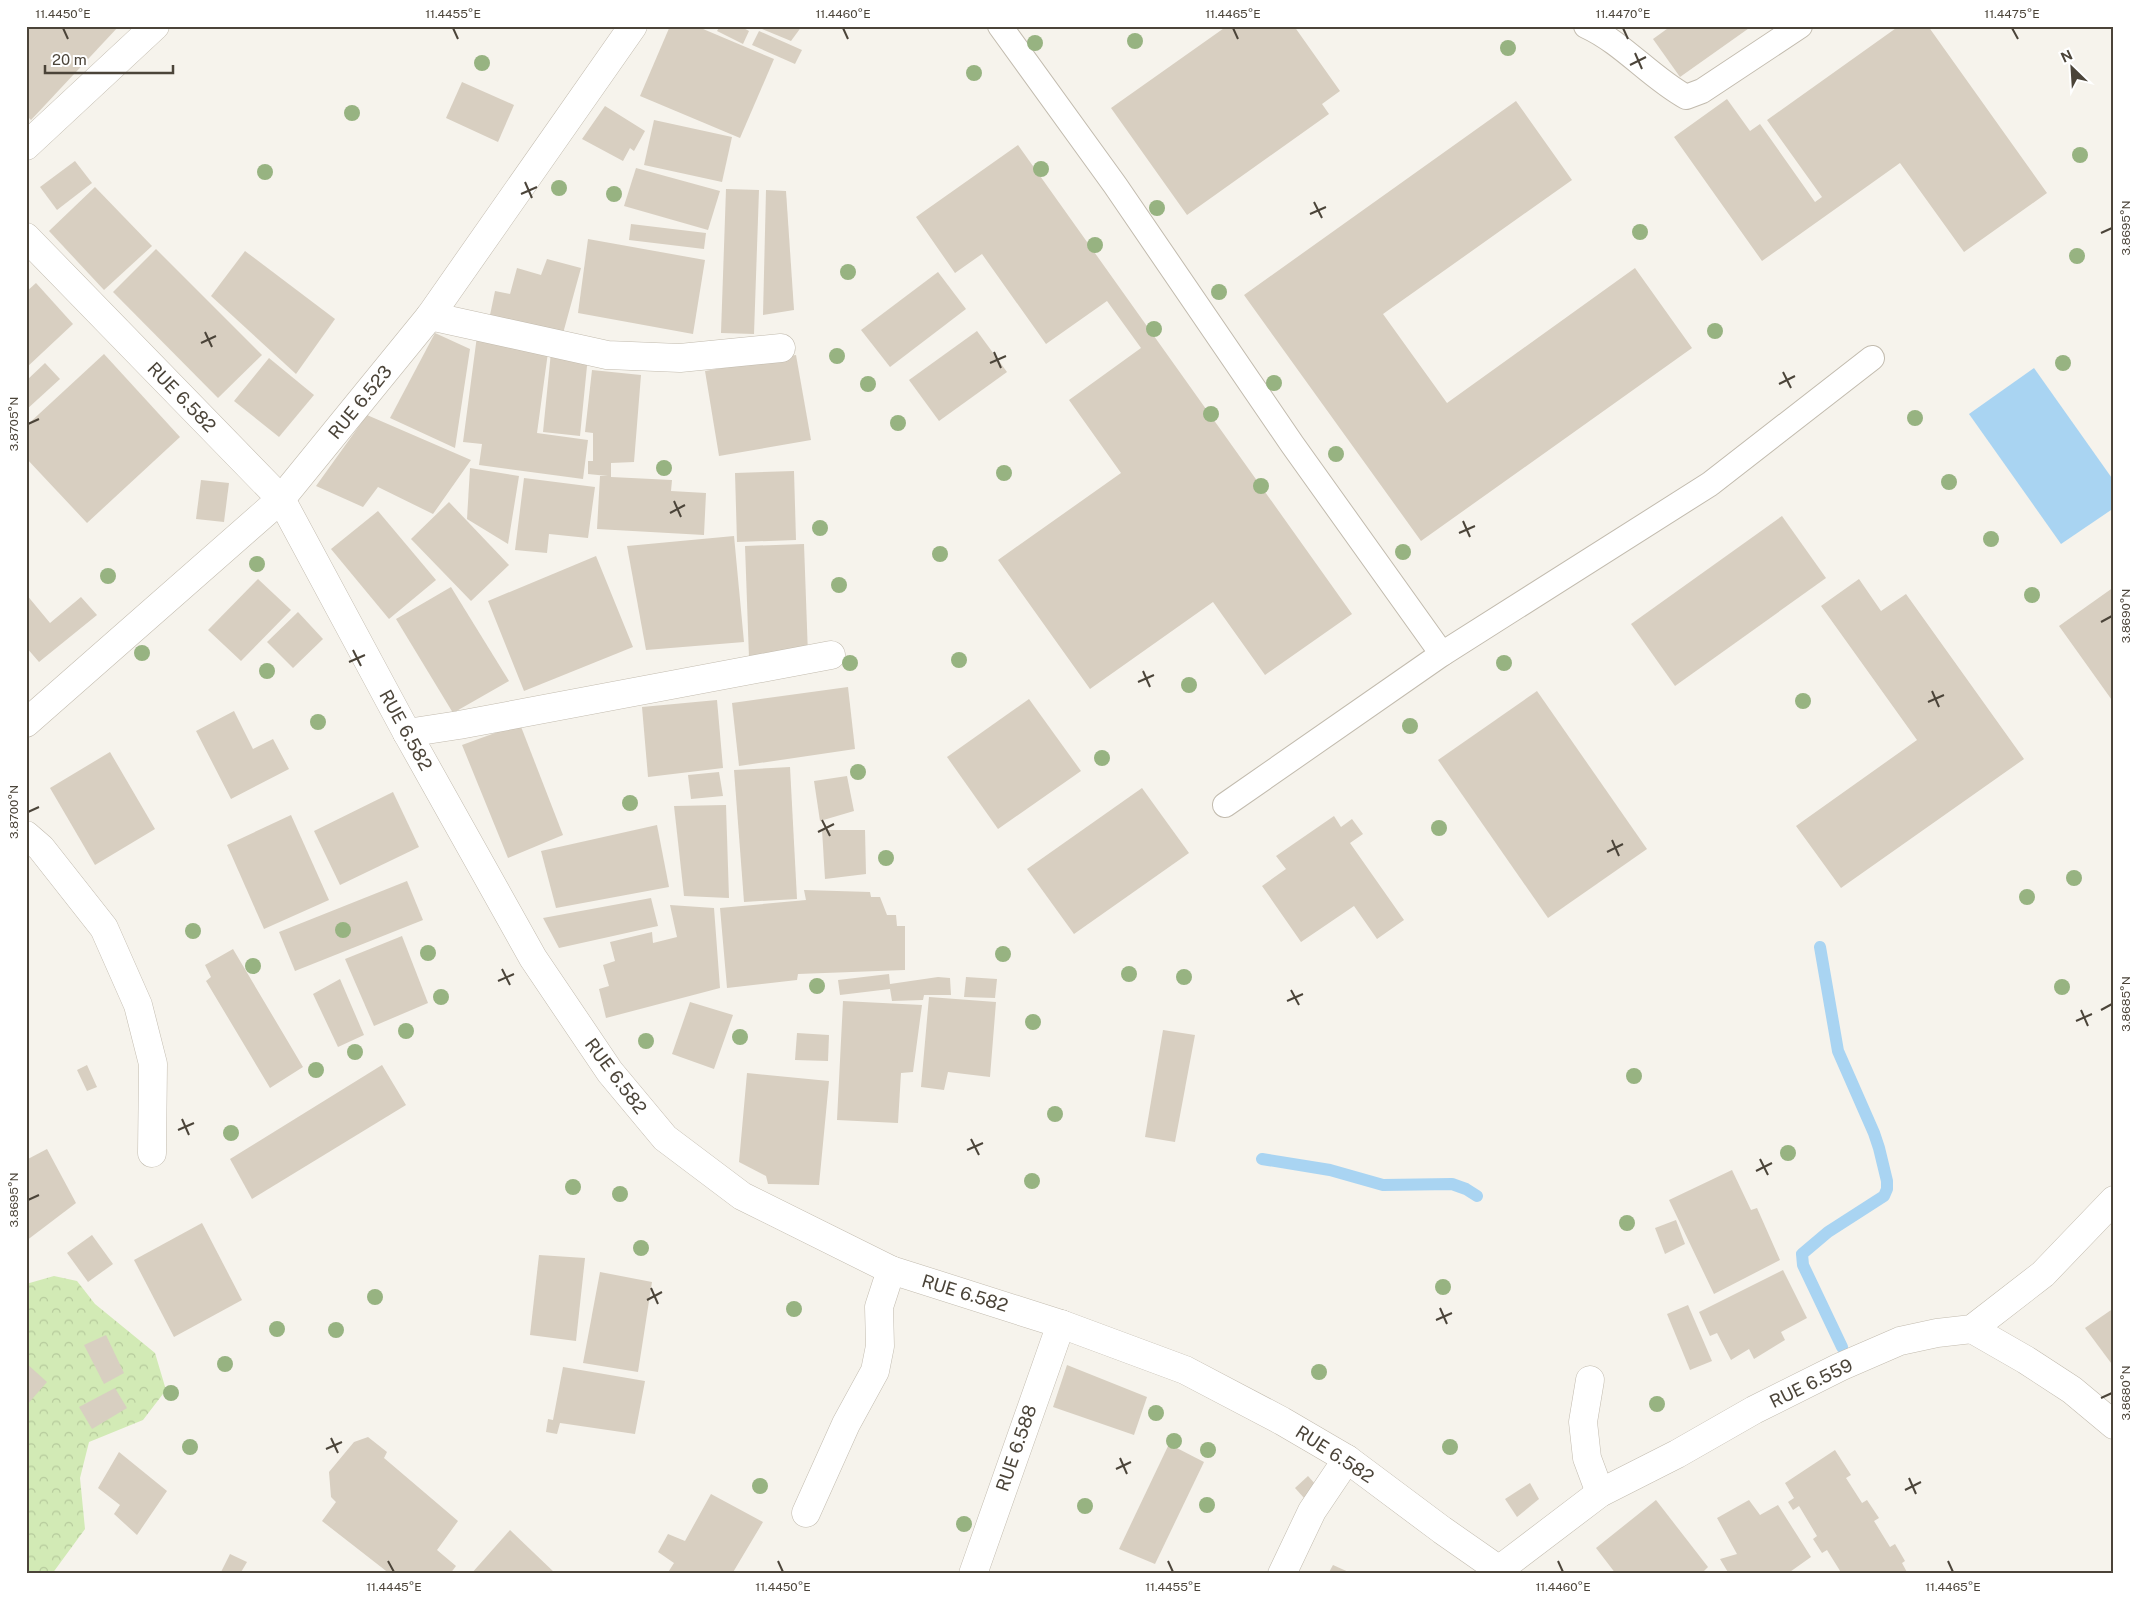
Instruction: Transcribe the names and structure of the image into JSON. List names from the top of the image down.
{
  "streets": {
    "street": [
      "RUE 6.582",
      "RUE 6.523",
      "RUE 6.559",
      "RUE 6.588"
    ]
  },
  "crossings": [
    ["RUE 6.582", "RUE 6.523"],
    ["RUE 6.582", "RUE 6.559"],
    ["RUE 6.582", "RUE 6.588"]
  ],
  "scale_bar": "20 m",
  "north": "top left",
  "coordinates": [
    "11.4450°E",
    "11.4455°E",
    "11.4460°E",
    "11.4465°E",
    "11.4470°E",
    "11.4475°E",
    "3.8695°N",
    "3.8705°N",
    "3.8690°N",
    "3.8700°N",
    "3.8685°N",
    "3.8680°N",
    "11.4445°E"
  ]
}
